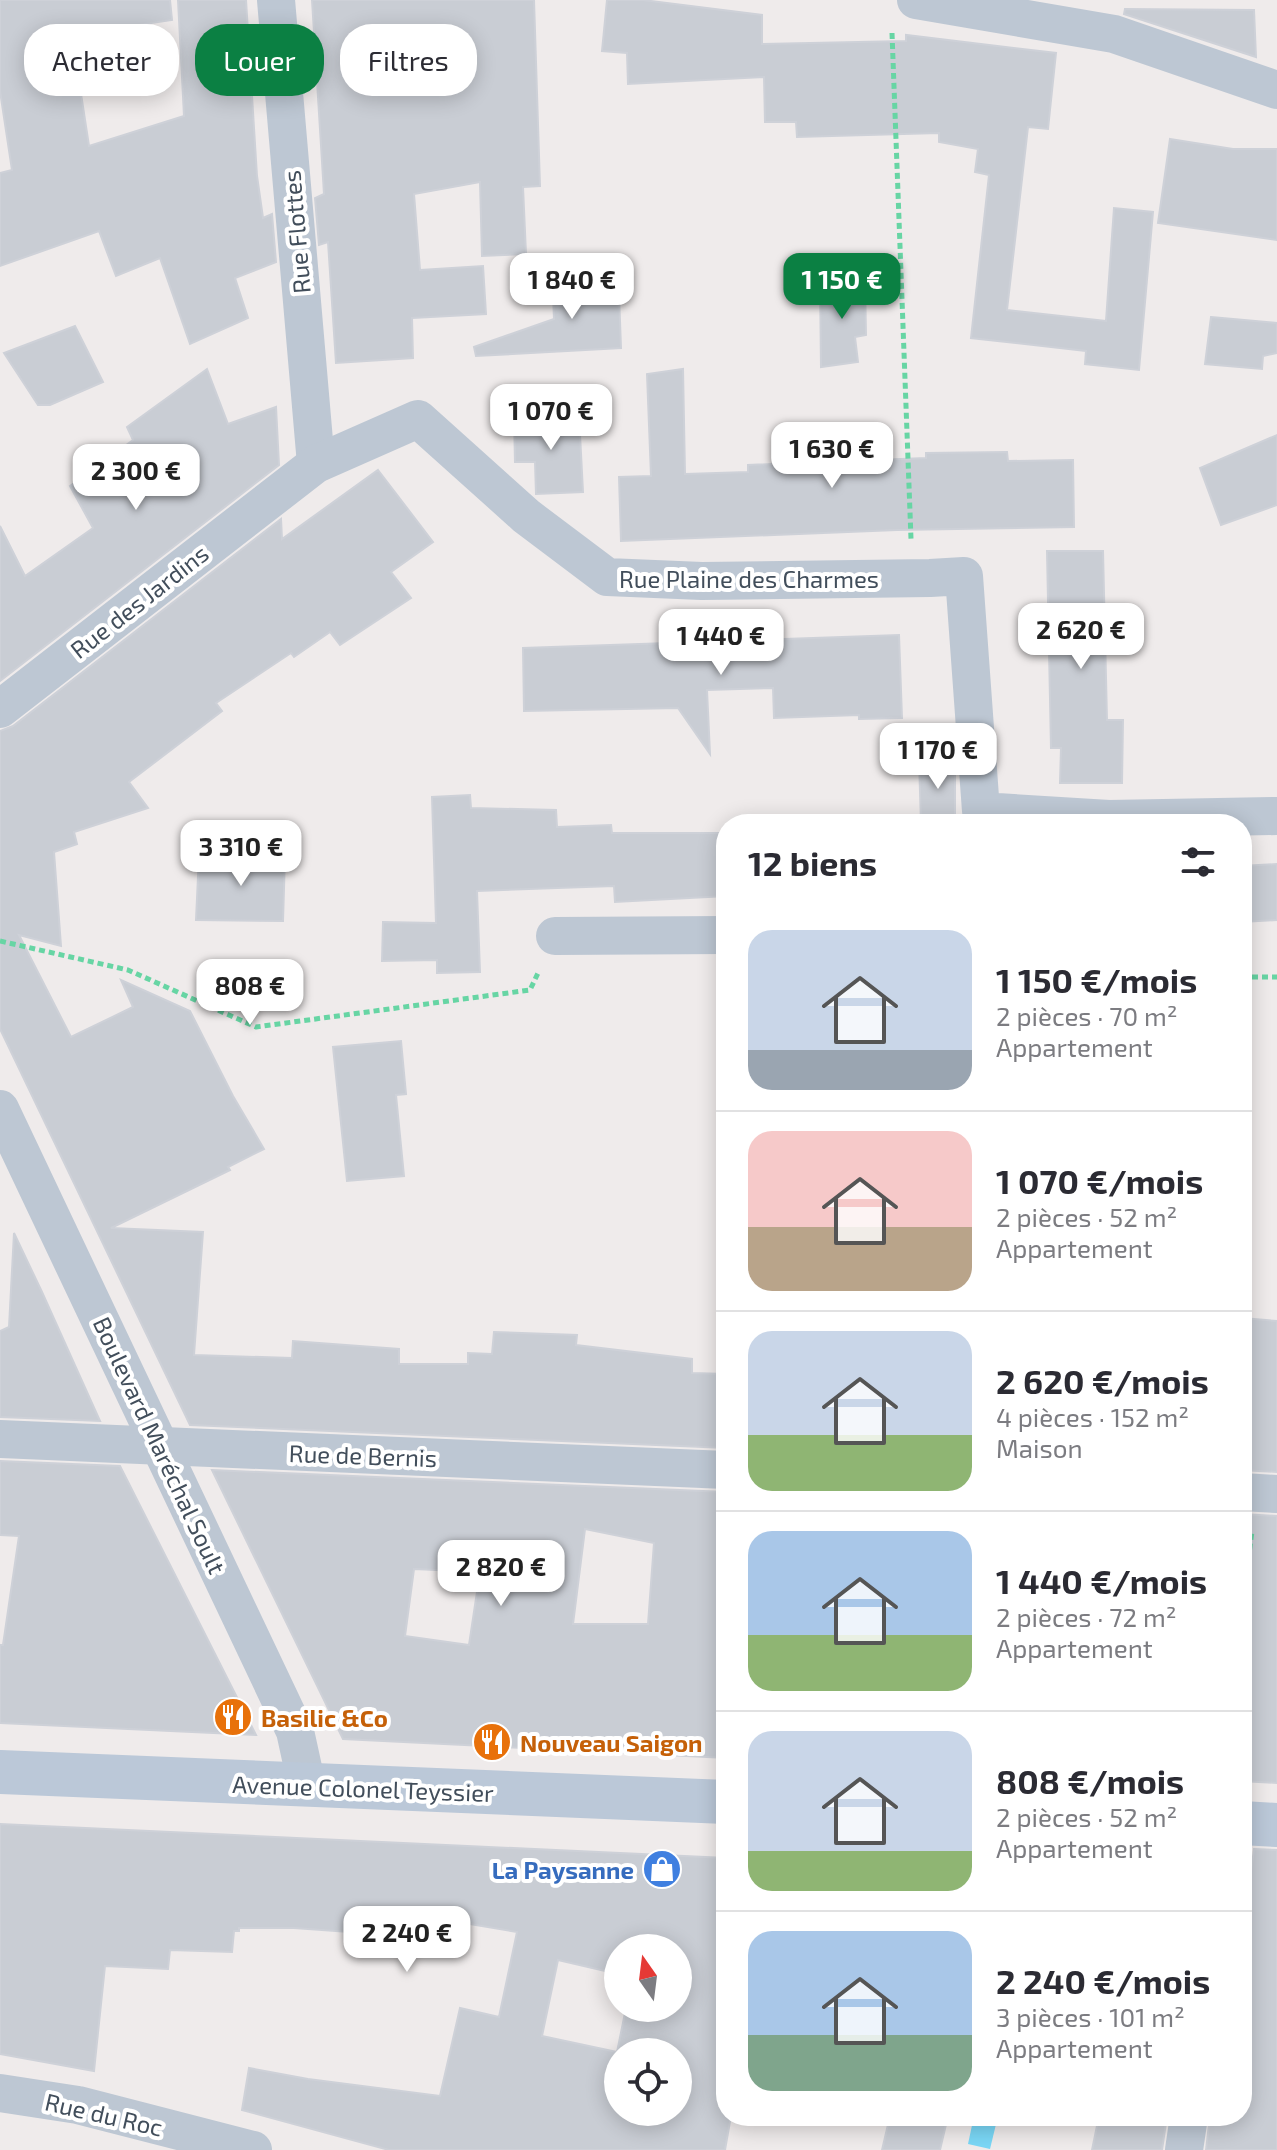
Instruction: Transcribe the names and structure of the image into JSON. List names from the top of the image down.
{
  "streets": {
    "main road": ["Avenue Colonel Teyssier"],
    "street": [
      "Rue Flottes",
      "Rue Plaine des Charmes",
      "Rue des Jardins",
      "Boulevard Maréchal Soult",
      "Rue de Bernis",
      "Rue du Roc"
    ]
  },
  "crossings": [
    ["Rue Flottes", "Rue Plaine des Charmes"],
    ["Rue Flottes", "Rue des Jardins"],
    ["Rue Plaine des Charmes", "Rue des Jardins"],
    ["Boulevard Maréchal Soult", "Rue de Bernis"],
    ["Boulevard Maréchal Soult", "Avenue Colonel Teyssier"]
  ],
  "places": {
    "restaurant": ["Basilic &Co", "Nouveau Saigon"],
    "shop": ["La Paysanne"]
  },
  "north": "top",
  "page": {
    "chip": ["Acheter", "Louer", "Filtres"],
    "price": [
      "1 840 €",
      "1 150 €",
      "1 070 €",
      "1 630 €",
      "2 300 €",
      "2 620 €",
      "1 440 €",
      "1 170 €",
      "3 310 €",
      "808 €",
      "2 820 €",
      "2 240 €"
    ],
    "heading": "12 biens",
    "list": [
      {
        "name": "1 150 €/mois",
        "note": "2 pièces · 70 m² · Appartement"
      },
      {
        "name": "1 070 €/mois",
        "note": "2 pièces · 52 m² · Appartement"
      },
      {
        "name": "2 620 €/mois",
        "note": "4 pièces · 152 m² · Maison"
      },
      {
        "name": "1 440 €/mois",
        "note": "2 pièces · 72 m² · Appartement"
      },
      {
        "name": "808 €/mois",
        "note": "2 pièces · 52 m² · Appartement"
      },
      {
        "name": "2 240 €/mois",
        "note": "3 pièces · 101 m² · Appartement"
      }
    ]
  }
}
